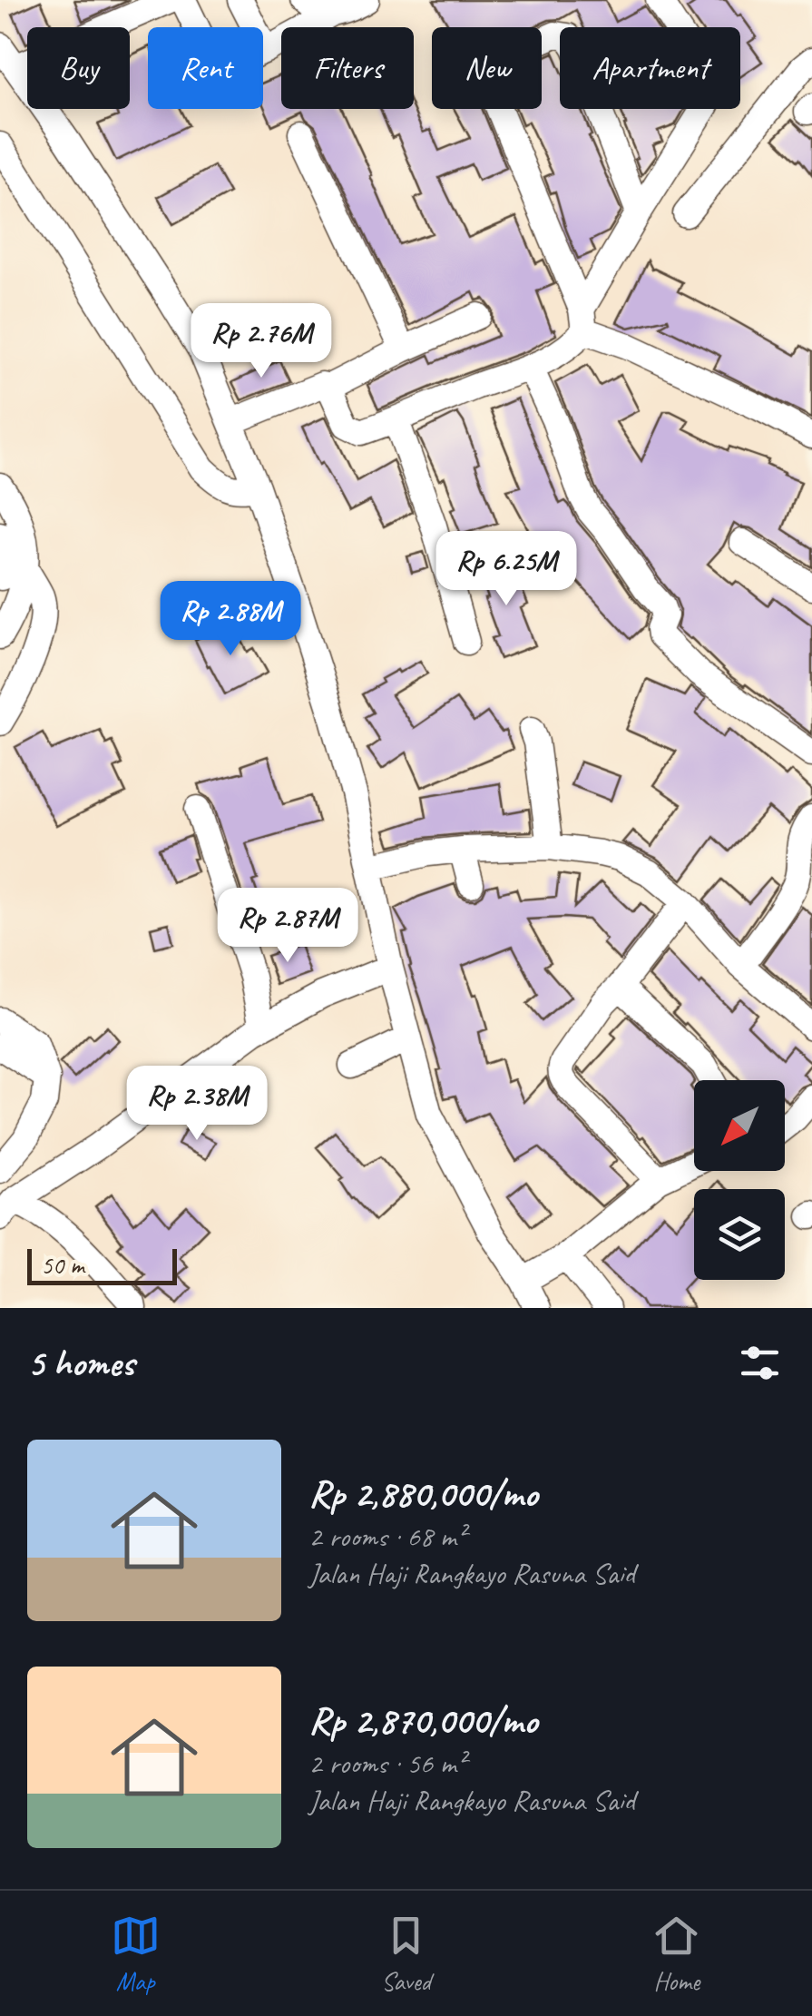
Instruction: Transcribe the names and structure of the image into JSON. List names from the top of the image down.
{
  "scale_bar": "50 m",
  "north": "bottom left",
  "page": {
    "chip": [
      "Buy",
      "Rent",
      "Filters",
      "New",
      "Apartment"
    ],
    "price": [
      "Rp 2.76M",
      "Rp 6.25M",
      "Rp 2.88M",
      "Rp 2.87M",
      "Rp 2.38M"
    ],
    "scale": "50 m",
    "heading": "5 homes",
    "list": [
      {
        "name": "Rp 2,880,000/mo",
        "note": "2 rooms · 68 m² · Jalan Haji Rangkayo Rasuna Said"
      },
      {
        "name": "Rp 2,870,000/mo",
        "note": "2 rooms · 56 m² · Jalan Haji Rangkayo Rasuna Said"
      }
    ],
    "tabs": ["Map", "Saved", "Home"]
  }
}
